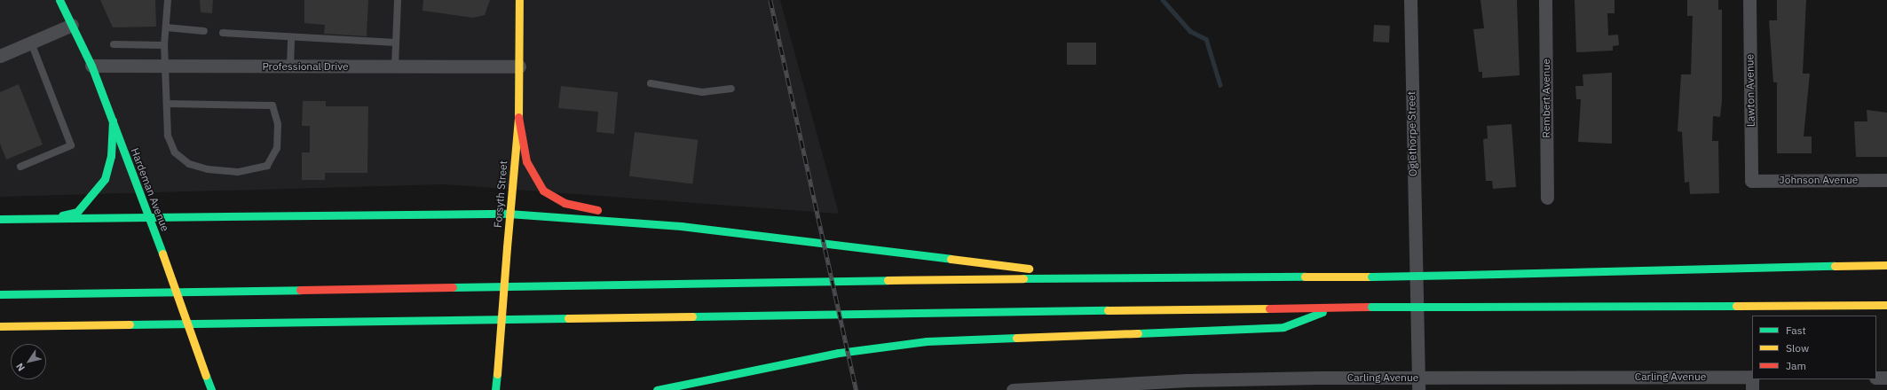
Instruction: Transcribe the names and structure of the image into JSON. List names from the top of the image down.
{
  "streets": {
    "main road": ["Hardeman Avenue", "Forsyth Street"],
    "street": [
      "Professional Drive",
      "Lawton Avenue",
      "Rembert Avenue",
      "Oglethorpe Street",
      "Johnson Avenue",
      "Carling Avenue"
    ]
  },
  "crossings": [
    ["Professional Drive", "Hardeman Avenue"],
    ["Professional Drive", "Forsyth Street"],
    ["Lawton Avenue", "Johnson Avenue"],
    ["Oglethorpe Street", "Carling Avenue"]
  ],
  "legend": ["Fast", "Slow", "Jam"],
  "north": "bottom left"
}
